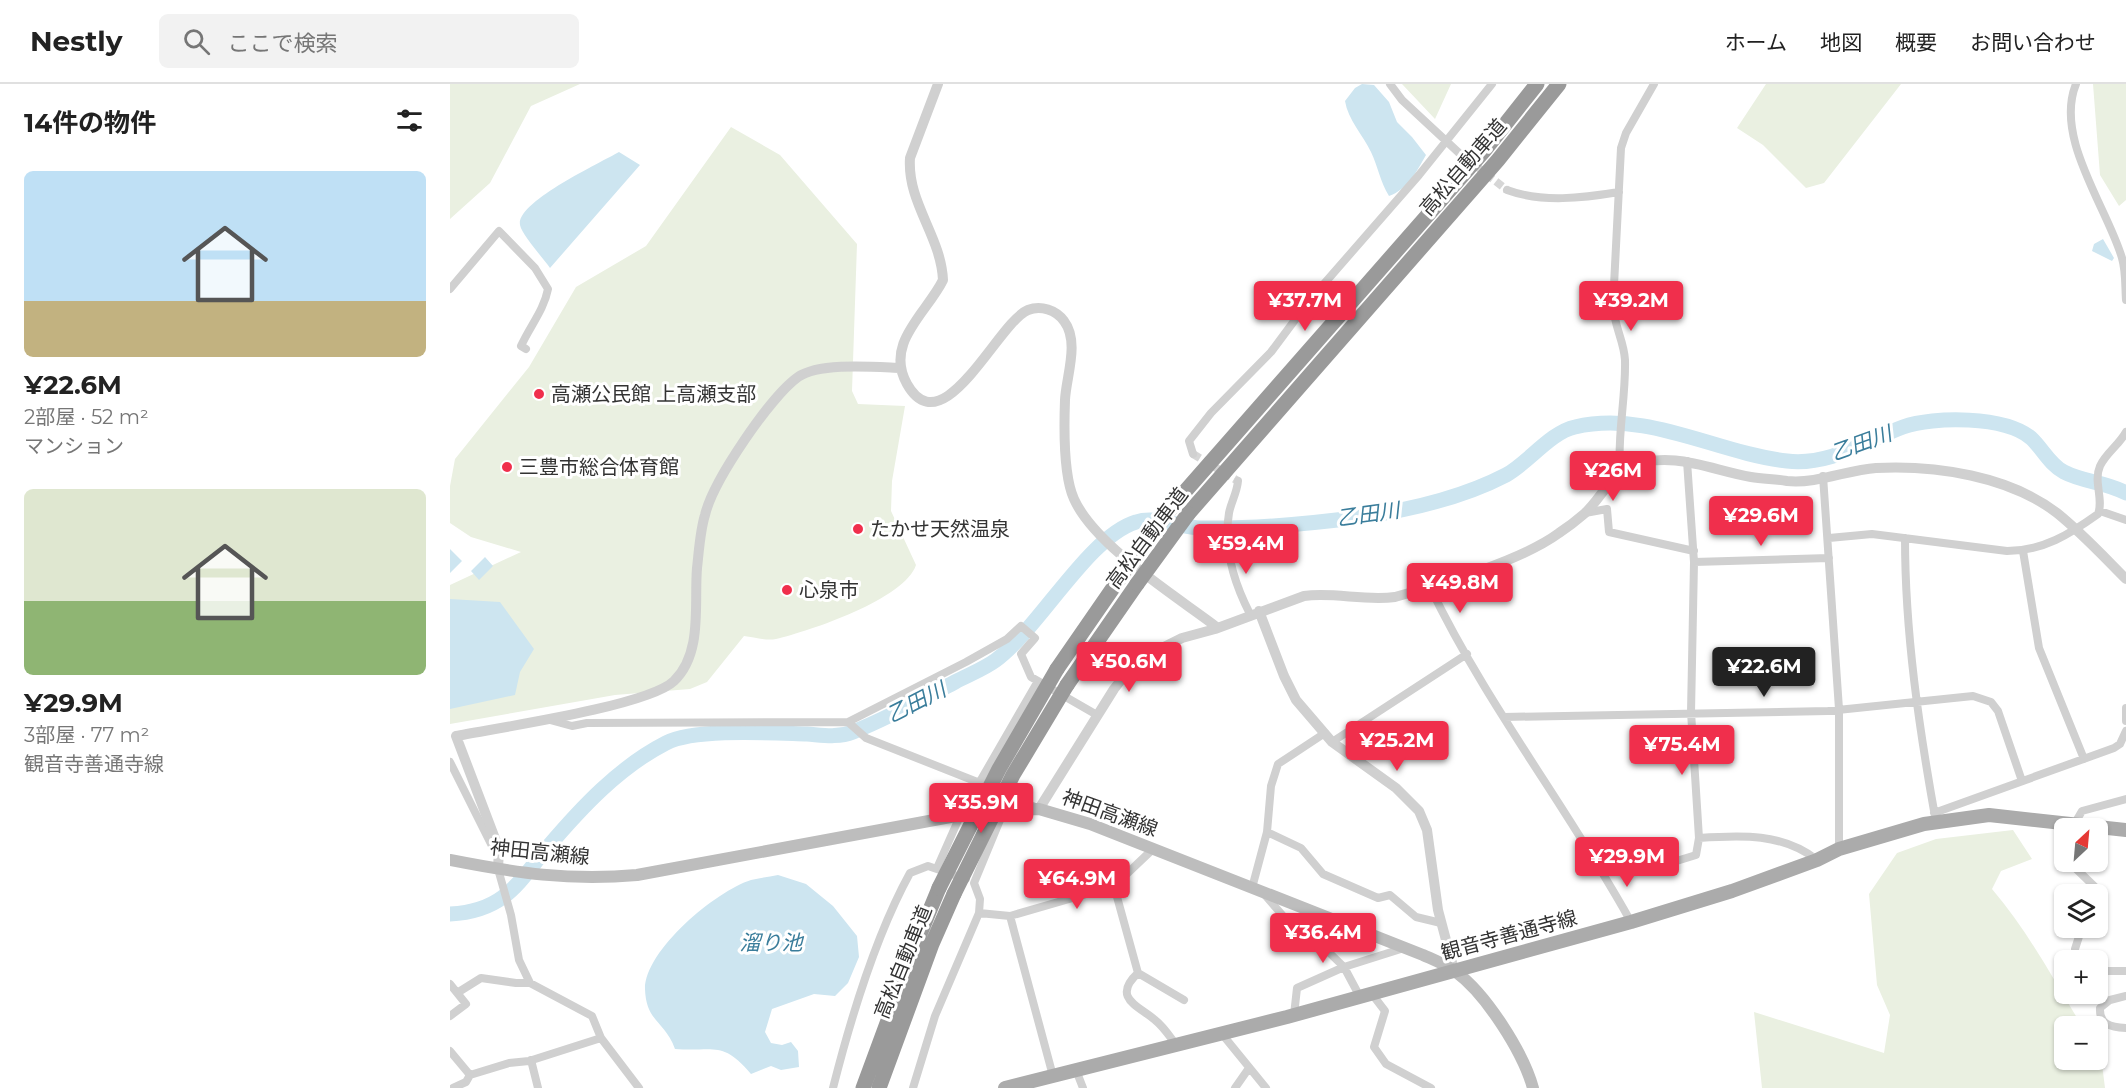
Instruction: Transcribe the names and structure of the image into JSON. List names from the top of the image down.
{
  "streets": {
    "highway": ["高松自動車道"],
    "main road": ["神田高瀬線", "観音寺善通寺線"]
  },
  "crossings": [
    ["神田高瀬線", "観音寺善通寺線"]
  ],
  "water": ["乙田川", "溜り池"],
  "places": [
    "高瀬公民館 上高瀬支部",
    "三豊市総合体育館",
    "たかせ天然温泉",
    "心泉市"
  ],
  "north": "top right",
  "page": {
    "header": "Nestly",
    "search": "ここで検索",
    "nav": [
      "ホーム",
      "地図",
      "概要",
      "お問い合わせ"
    ],
    "heading": "14件の物件",
    "list": [
      {
        "name": "¥22.6M",
        "note": "2部屋 · 52 m² · マンション"
      },
      {
        "name": "¥29.9M",
        "note": "3部屋 · 77 m² · 観音寺善通寺線"
      }
    ],
    "price": [
      "¥37.7M",
      "¥39.2M",
      "¥26M",
      "¥29.6M",
      "¥59.4M",
      "¥49.8M",
      "¥50.6M",
      "¥22.6M",
      "¥25.2M",
      "¥75.4M",
      "¥35.9M",
      "¥29.9M",
      "¥64.9M",
      "¥36.4M"
    ],
    "map_buttons": ["+", "−"]
  }
}
